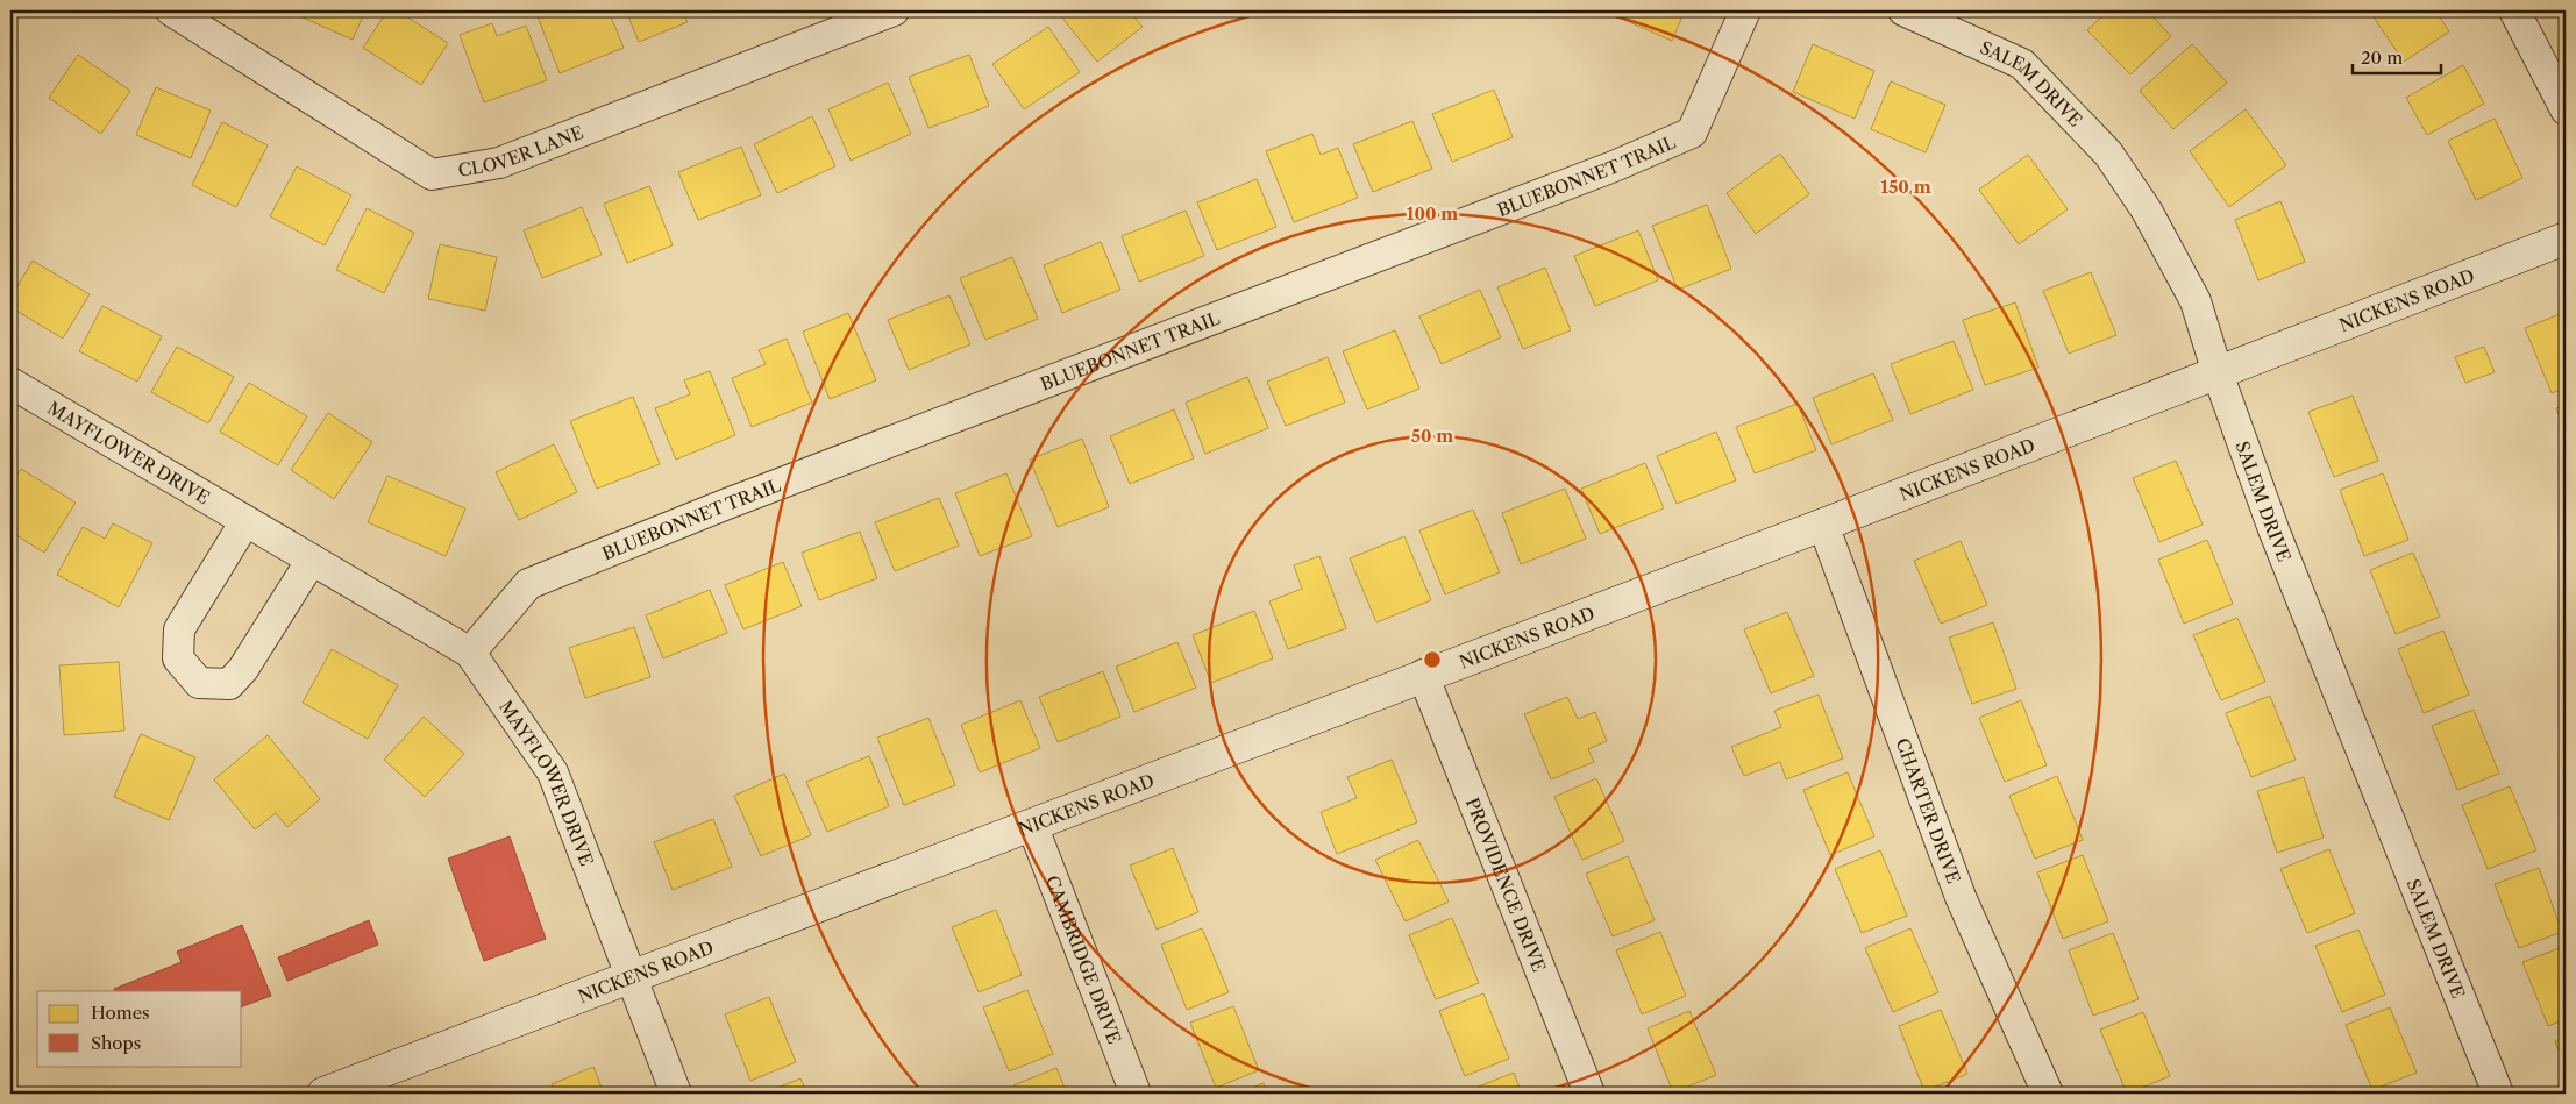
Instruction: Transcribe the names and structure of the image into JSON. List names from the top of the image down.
{
  "streets": {
    "street": [
      "SALEM DRIVE",
      "CLOVER LANE",
      "BLUEBONNET TRAIL",
      "NICKENS ROAD",
      "MAYFLOWER DRIVE",
      "CHARTER DRIVE",
      "PROVIDENCE DRIVE",
      "CAMBRIDGE DRIVE"
    ]
  },
  "crossings": [
    ["SALEM DRIVE", "NICKENS ROAD"],
    ["BLUEBONNET TRAIL", "MAYFLOWER DRIVE"],
    ["NICKENS ROAD", "MAYFLOWER DRIVE"],
    ["NICKENS ROAD", "CHARTER DRIVE"],
    ["NICKENS ROAD", "PROVIDENCE DRIVE"],
    ["NICKENS ROAD", "CAMBRIDGE DRIVE"]
  ],
  "legend": ["Homes", "Shops"],
  "scale_bar": "20 m",
  "rings": ["150 m", "100 m", "50 m"]
}
